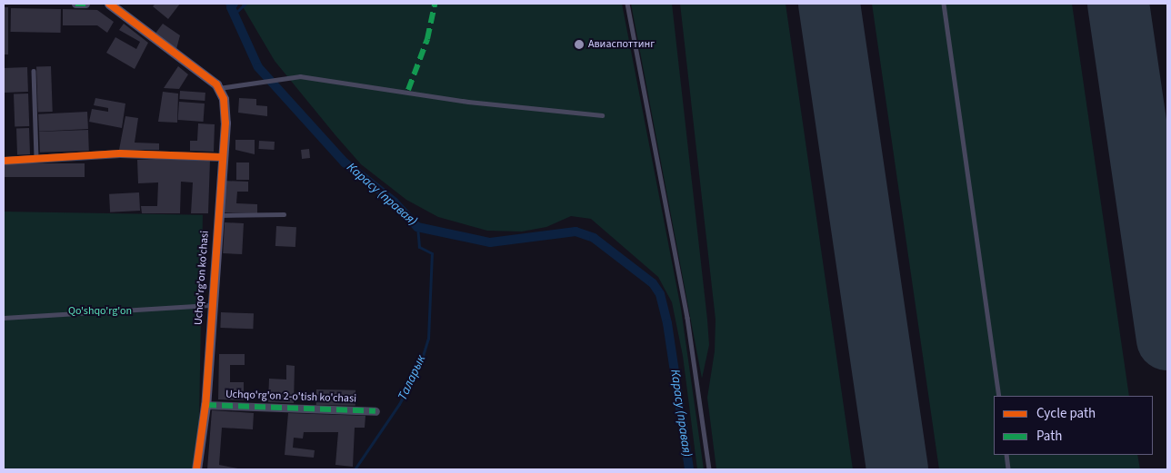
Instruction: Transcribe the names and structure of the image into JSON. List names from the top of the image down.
{
  "streets": {
    "street": ["Uchqo'rg'on ko'chasi", "Uchqo'rg'on 2-o'tish ko'chasi"]
  },
  "crossings": [
    ["Uchqo'rg'on ko'chasi", "Uchqo'rg'on 2-o'tish ko'chasi"]
  ],
  "water": ["Карасу (правая)", "Таларык"],
  "parks": ["Qo'shqo'rg'on"],
  "places": ["Авиаспоттинг"],
  "legend": ["Cycle path", "Path"]
}
